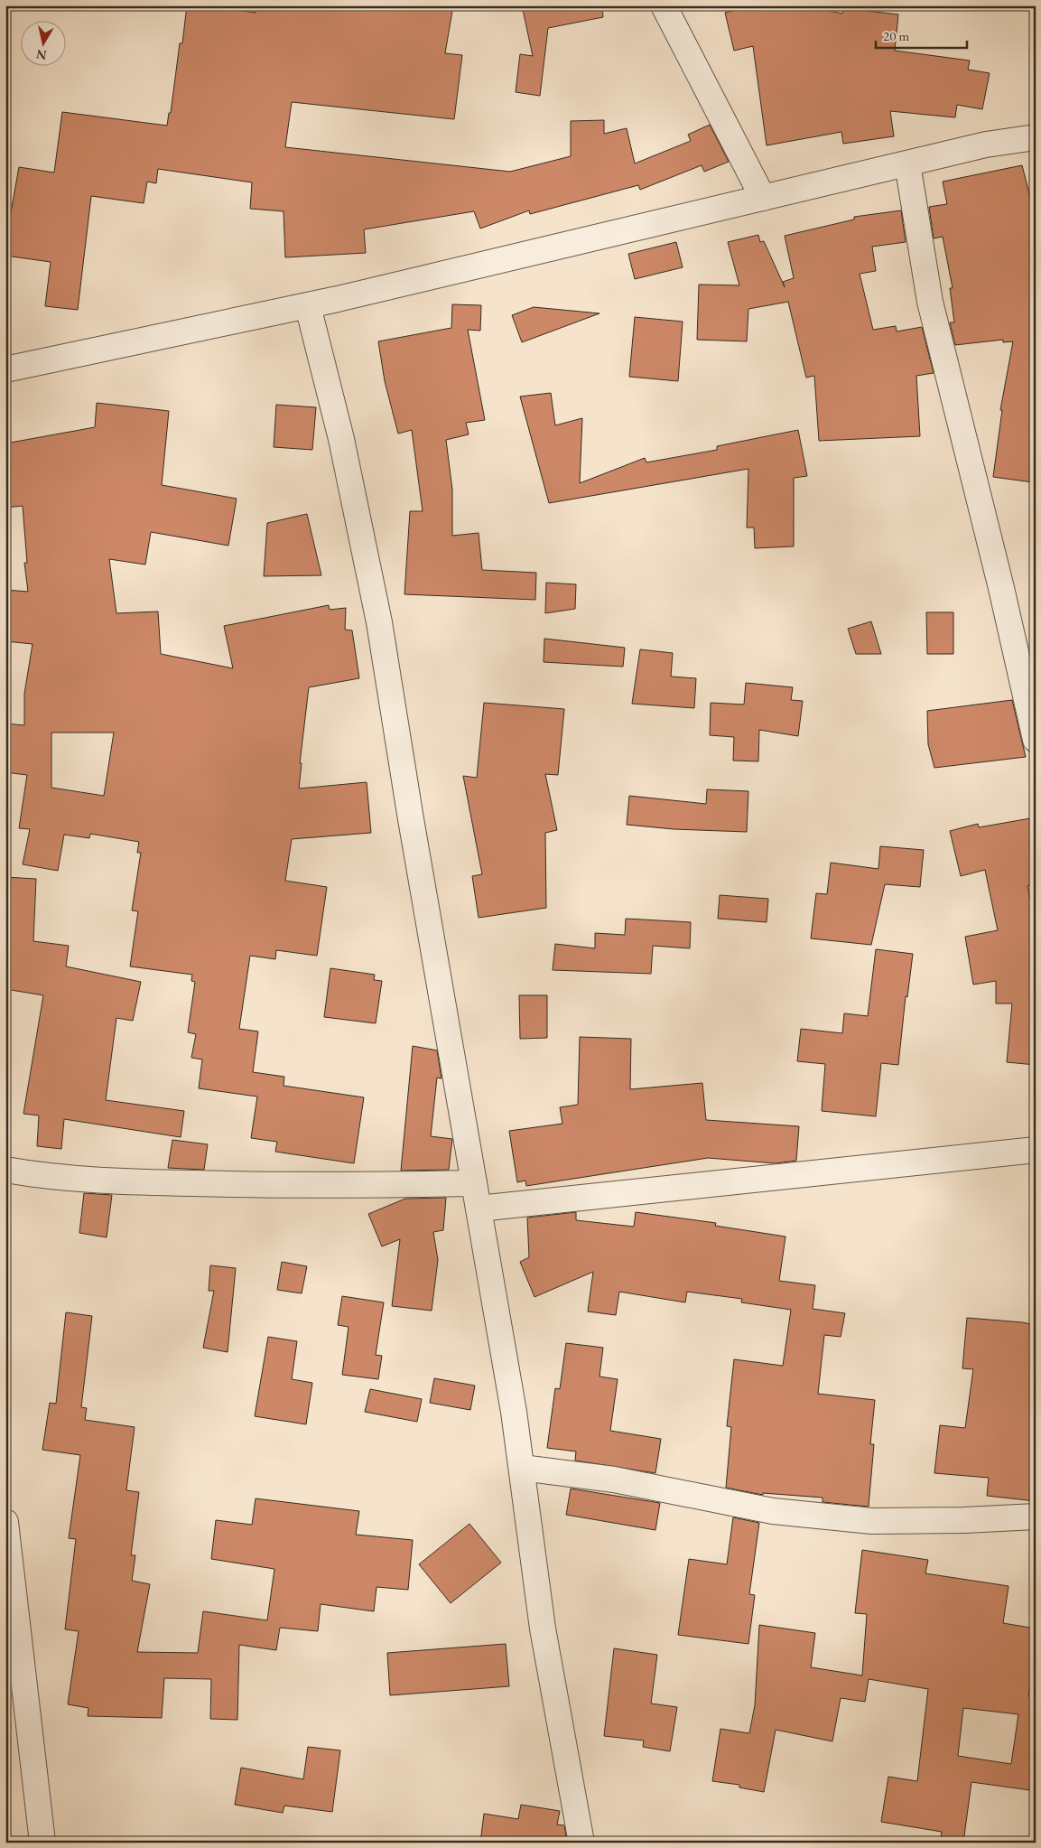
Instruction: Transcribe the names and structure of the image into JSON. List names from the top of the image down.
{
  "scale_bar": "20 m",
  "north": "bottom"
}
